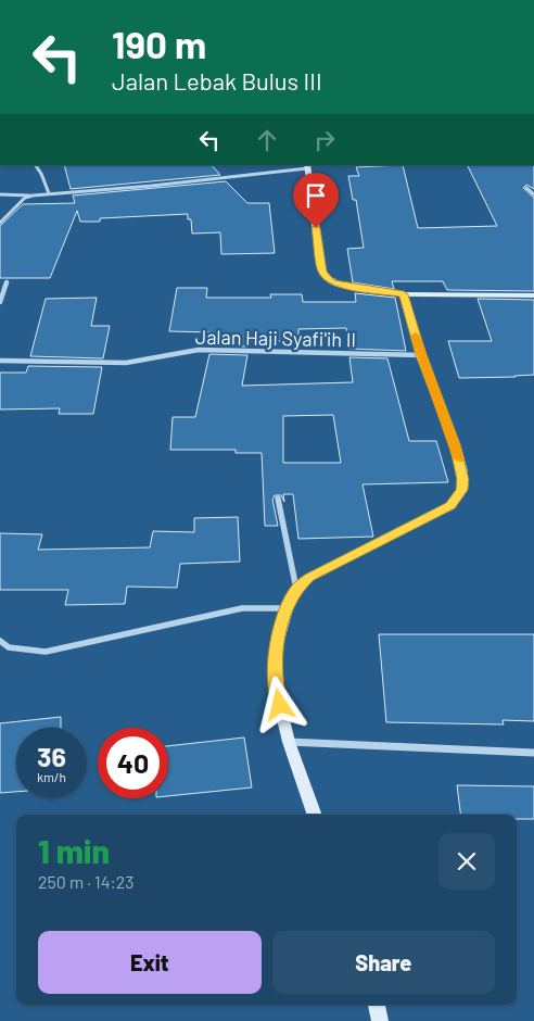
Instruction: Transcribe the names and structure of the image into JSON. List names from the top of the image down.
{
  "streets": {
    "street": ["Jalan Haji Syafi'ih II"]
  },
  "page": {
    "turn": ["190 m", "Jalan Lebak Bulus III"],
    "speed": "36 km/h",
    "limit": "40",
    "heading": ["1 min", "250 m · 14:23"],
    "buttons": ["Exit", "Share"]
  }
}
